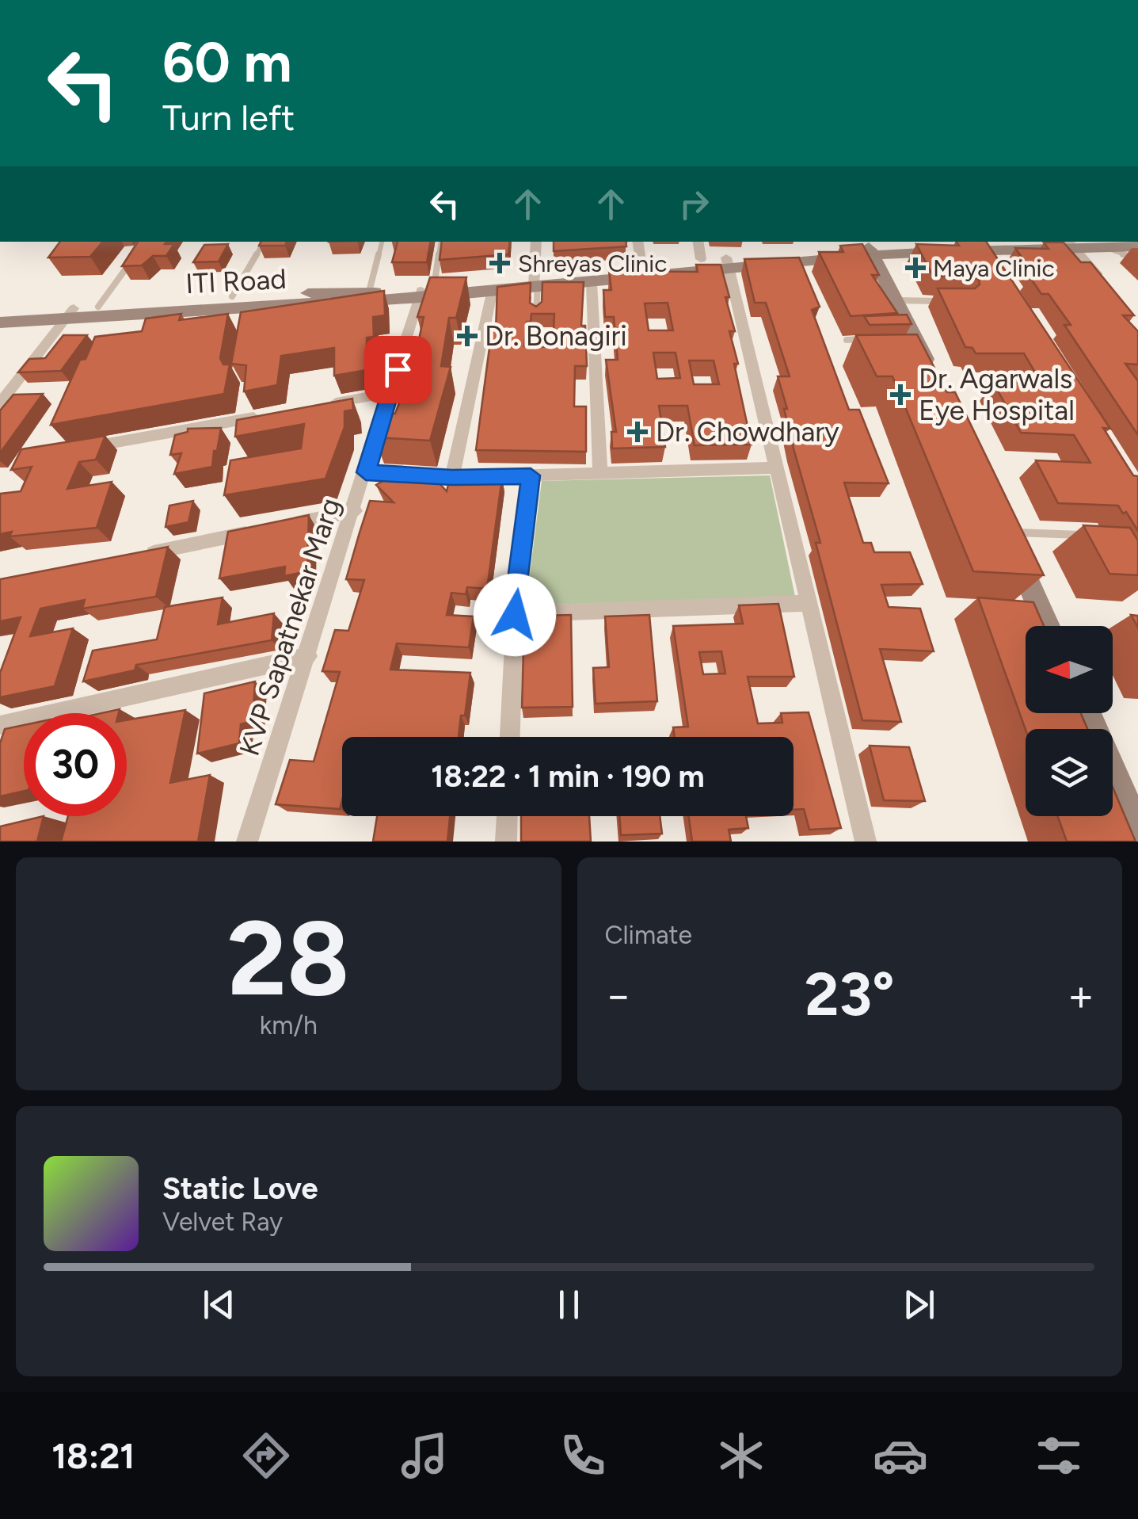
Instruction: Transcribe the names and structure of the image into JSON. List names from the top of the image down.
{
  "streets": {
    "main road": ["ITI Road"],
    "street": ["KVP Sapatnekar Marg"]
  },
  "crossings": [
    ["ITI Road", "KVP Sapatnekar Marg"]
  ],
  "places": {
    "health": [
      "Shreyas Clinic",
      "Maya Clinic",
      "Dr. Bonagiri",
      "Dr. Agarwals Eye Hospital",
      "Dr. Chowdhary"
    ]
  },
  "north": "left",
  "page": {
    "turn": ["60 m", "Turn left"],
    "limit": "30",
    "trip": "18:22 · 1 min · 190 m",
    "tile": [
      ["28", "km/h"],
      "Climate"
    ],
    "heat": ["−", "23°", "+"],
    "song": ["Static Love", "Velvet Ray"],
    "tabs": "18:21"
  }
}
